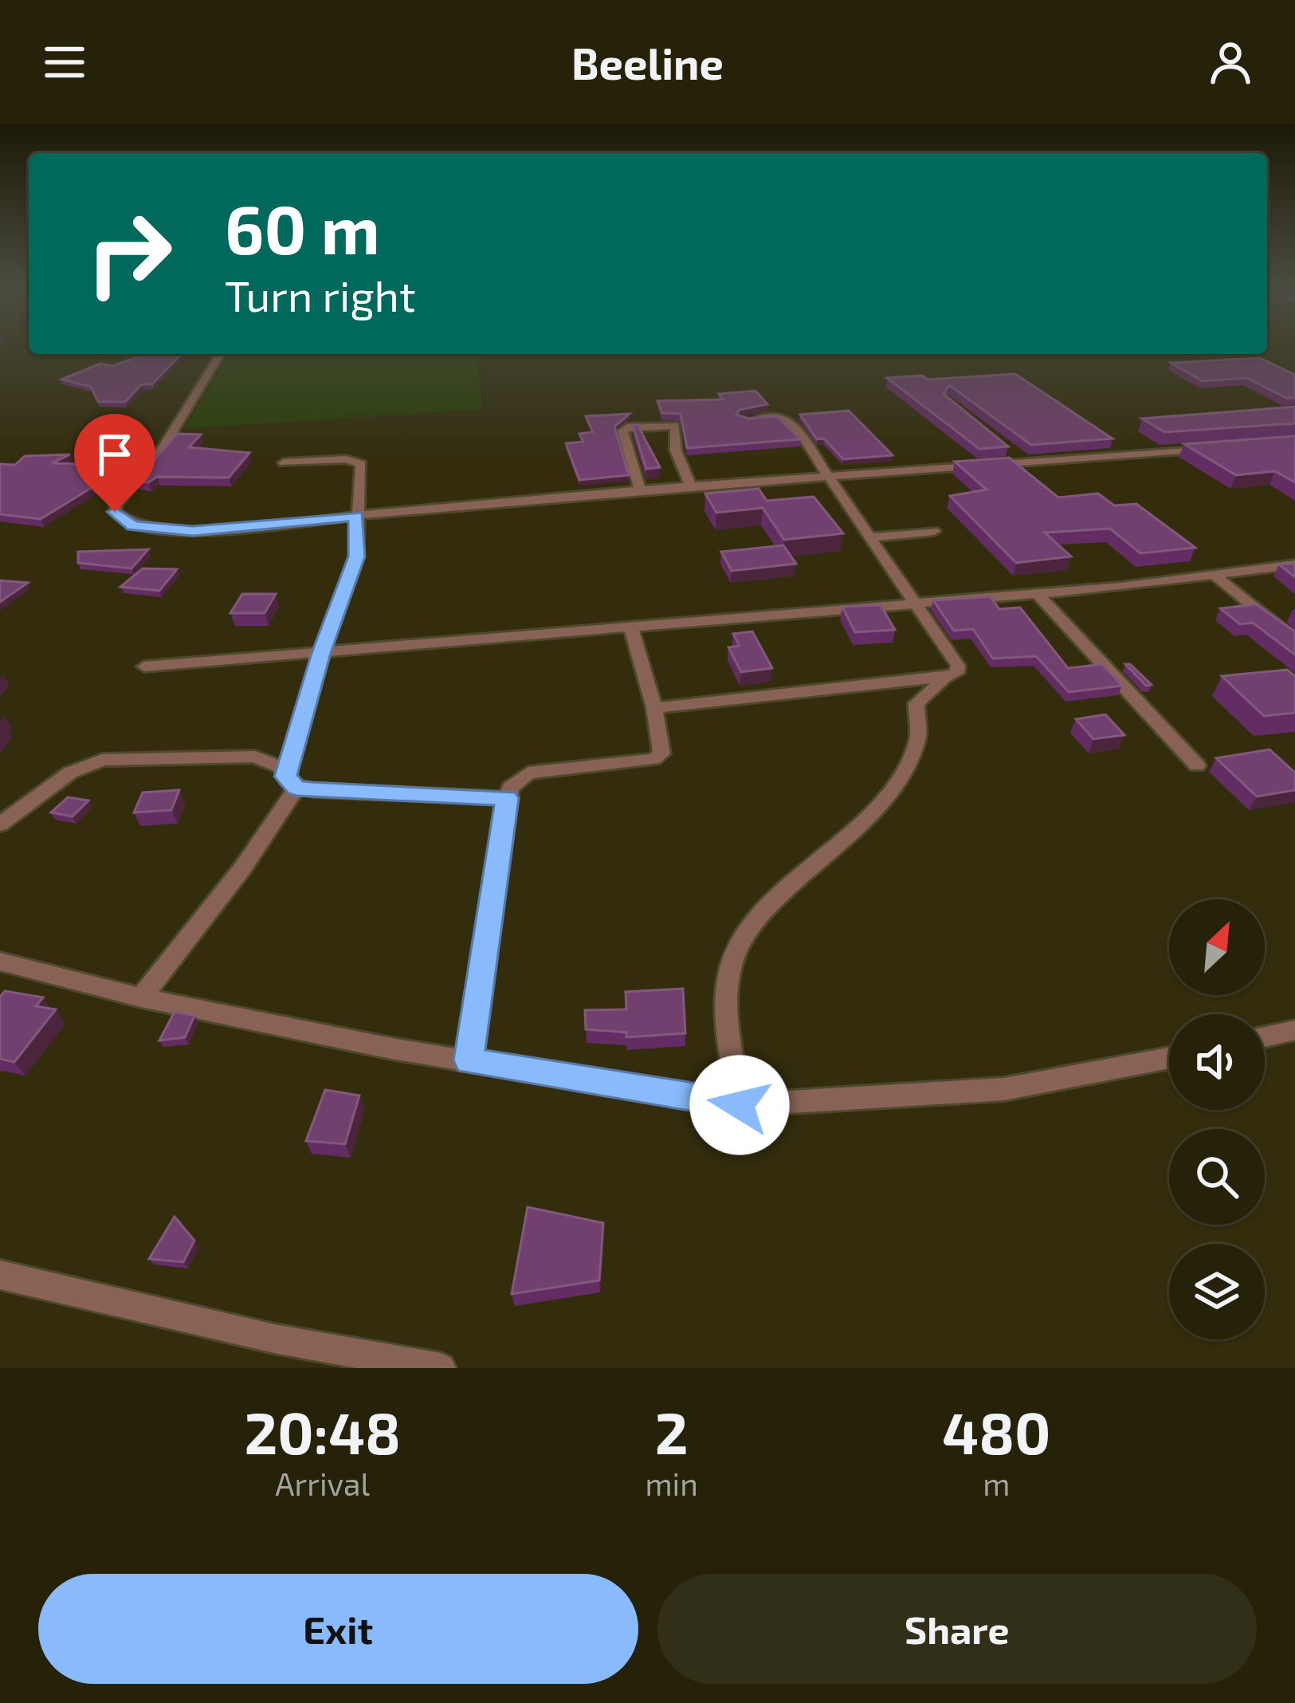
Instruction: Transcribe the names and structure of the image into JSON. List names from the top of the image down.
{
  "north": "top right",
  "page": {
    "header": "Beeline",
    "turn": ["60 m", "Turn right"],
    "eta": [
      "20:48",
      "Arrival",
      "2",
      "min",
      "480",
      "m"
    ],
    "buttons": ["Exit", "Share"]
  }
}
